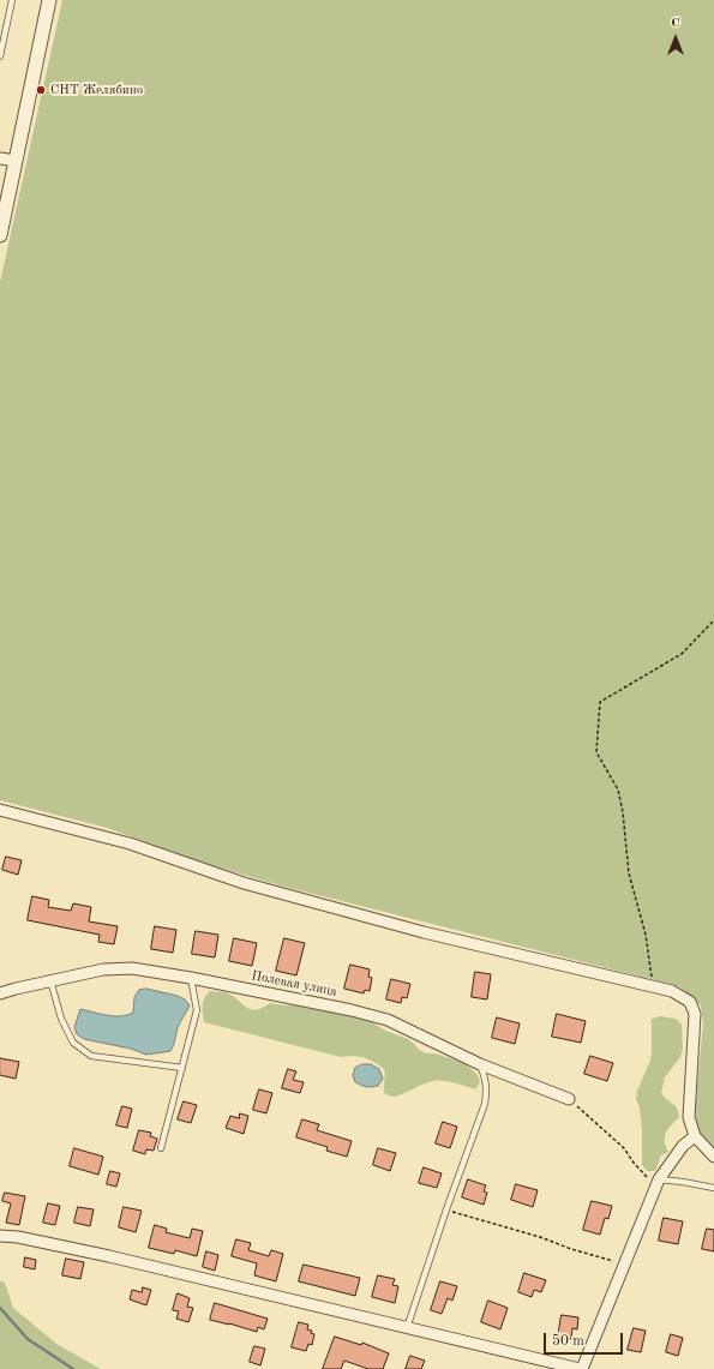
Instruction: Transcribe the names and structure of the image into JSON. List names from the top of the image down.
{
  "streets": {
    "street": ["Полевая улица"]
  },
  "places": ["СНТ Желябино"],
  "scale_bar": "50 m",
  "north": "top"
}
